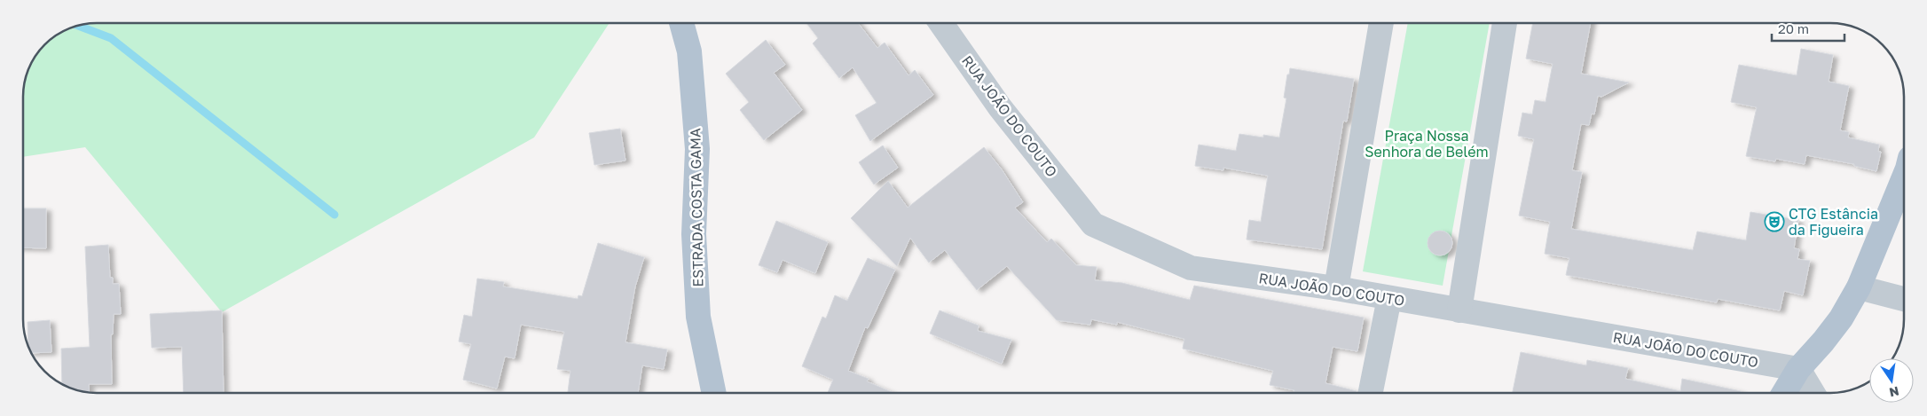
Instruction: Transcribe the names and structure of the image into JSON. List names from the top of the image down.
{
  "streets": {
    "main road": ["ESTRADA COSTA GAMA"],
    "street": ["RUA JOÃO DO COUTO"]
  },
  "parks": ["Praça Nossa Senhora de Belém"],
  "places": {
    "theatre": ["CTG Estância da Figueira"]
  },
  "scale_bar": "20 m",
  "north": "bottom"
}
